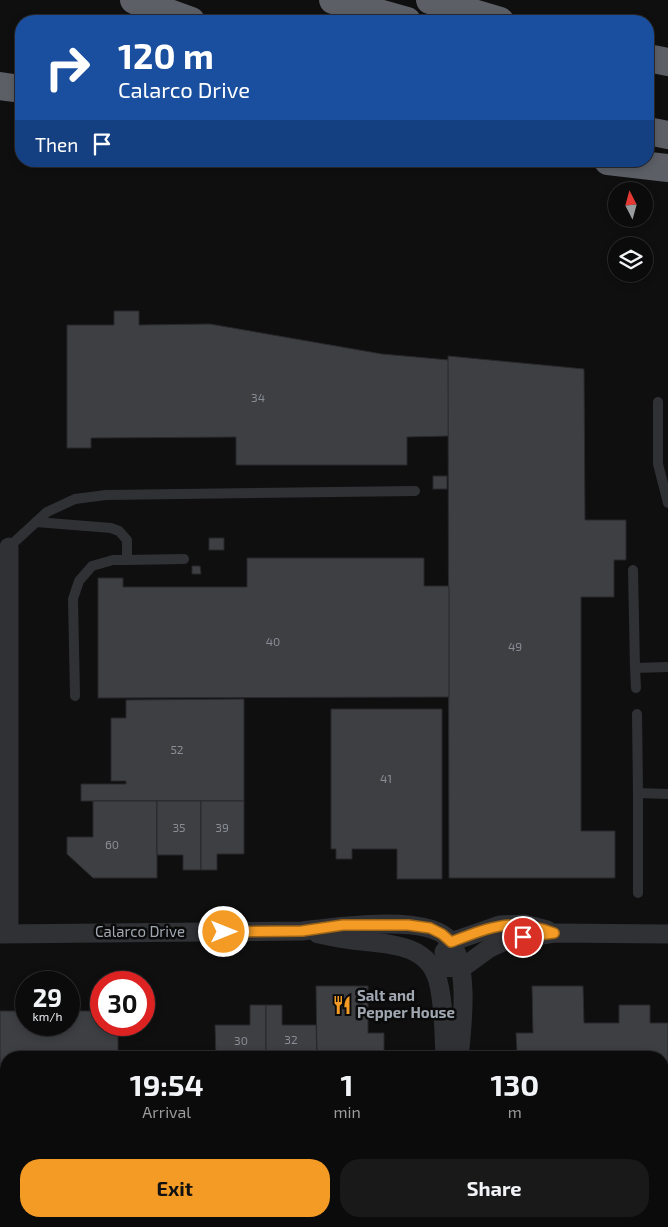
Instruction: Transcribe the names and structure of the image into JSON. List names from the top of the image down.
{
  "streets": {
    "street": ["Calarco Drive"]
  },
  "places": {
    "restaurant": ["Salt and Pepper House"]
  },
  "house_numbers": [
    "34",
    "40",
    "49",
    "52",
    "41",
    "35",
    "39",
    "60",
    "32",
    "30"
  ],
  "north": "top",
  "page": {
    "turn": ["120 m", "Calarco Drive"],
    "then": "Then",
    "speed": "29 km/h",
    "limit": "30",
    "eta": [
      "19:54",
      "Arrival",
      "1",
      "min",
      "130",
      "m"
    ],
    "buttons": ["Exit", "Share"]
  }
}
